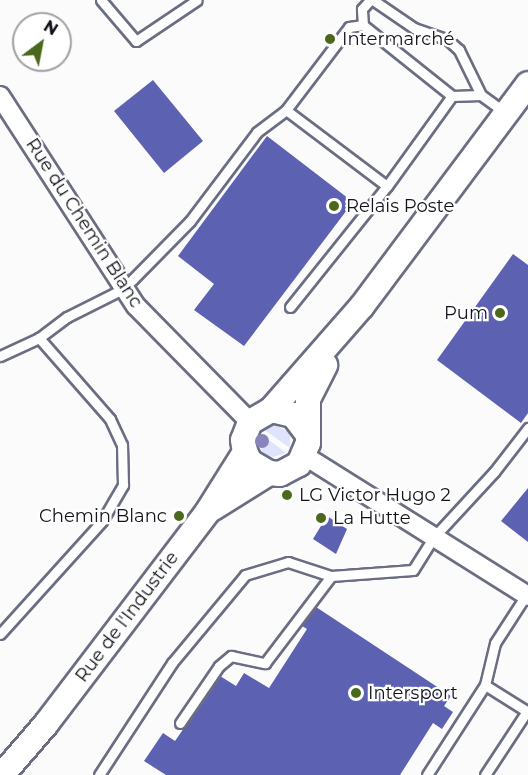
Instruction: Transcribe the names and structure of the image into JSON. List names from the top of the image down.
{
  "streets": {
    "street": ["Rue du Chemin Blanc", "Rue de l'Industrie"]
  },
  "crossings": [
    ["Rue du Chemin Blanc", "Rue de l'Industrie"]
  ],
  "places": [
    "Intermarché",
    "Relais Poste",
    "Pum",
    "LG Victor Hugo 2",
    "Chemin Blanc",
    "La Hutte",
    "Intersport"
  ],
  "north": "top right"
}
